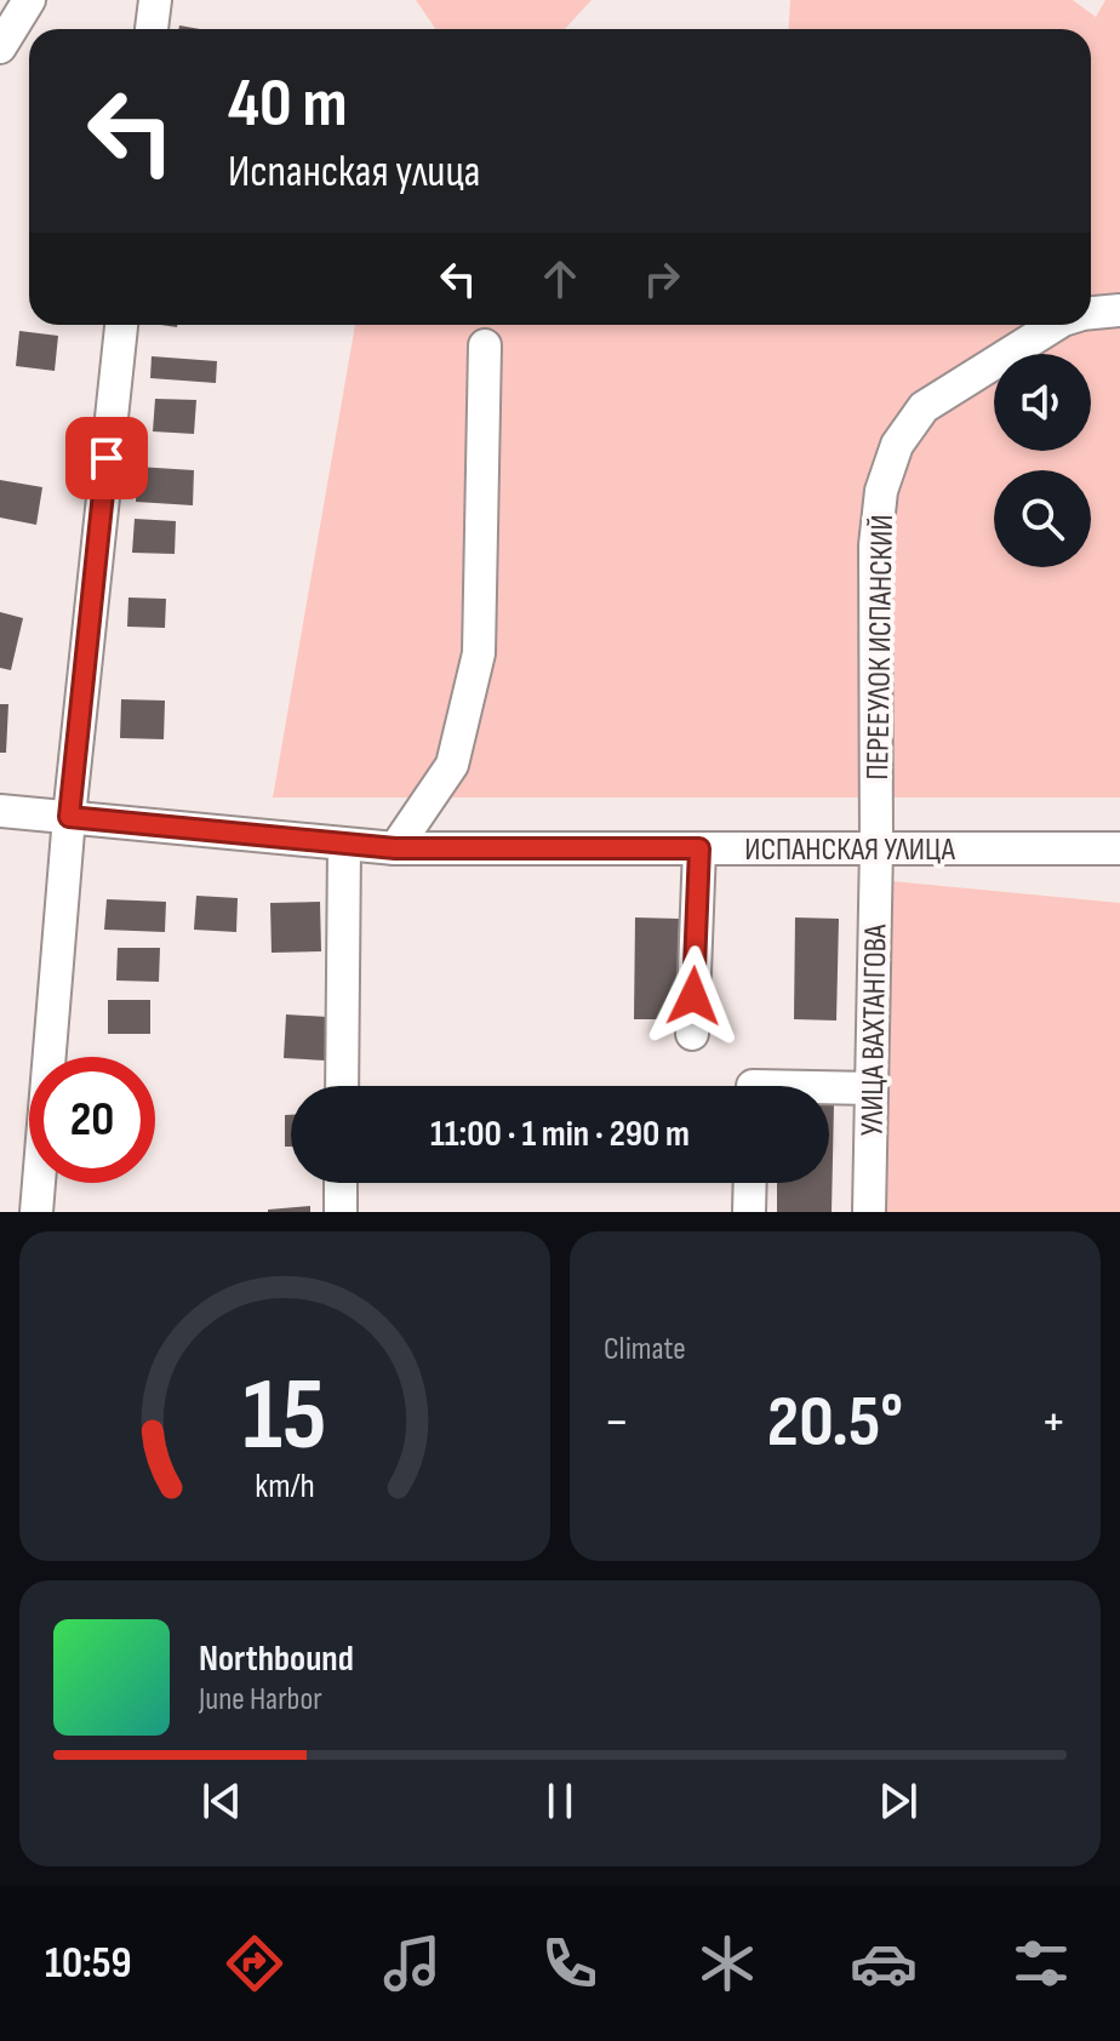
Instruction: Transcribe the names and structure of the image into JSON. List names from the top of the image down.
{
  "streets": {
    "street": ["ПЕРЕЕУЛОК ИСПАНСКИЙ", "ИСПАНСКАЯ УЛИЦА", "УЛИЦА ВАХТАНГОВА"]
  },
  "crossings": [
    ["ПЕРЕЕУЛОК ИСПАНСКИЙ", "ИСПАНСКАЯ УЛИЦА"],
    ["ПЕРЕЕУЛОК ИСПАНСКИЙ", "УЛИЦА ВАХТАНГОВА"],
    ["ИСПАНСКАЯ УЛИЦА", "УЛИЦА ВАХТАНГОВА"]
  ],
  "page": {
    "turn": ["40 m", "Испанская улица"],
    "limit": "20",
    "trip": "11:00 · 1 min · 290 m",
    "tile": "Climate",
    "heat": ["−", "20.5°", "+"],
    "song": ["Northbound", "June Harbor"],
    "tabs": "10:59",
    "gauge": ["15", "km/h"]
  }
}
